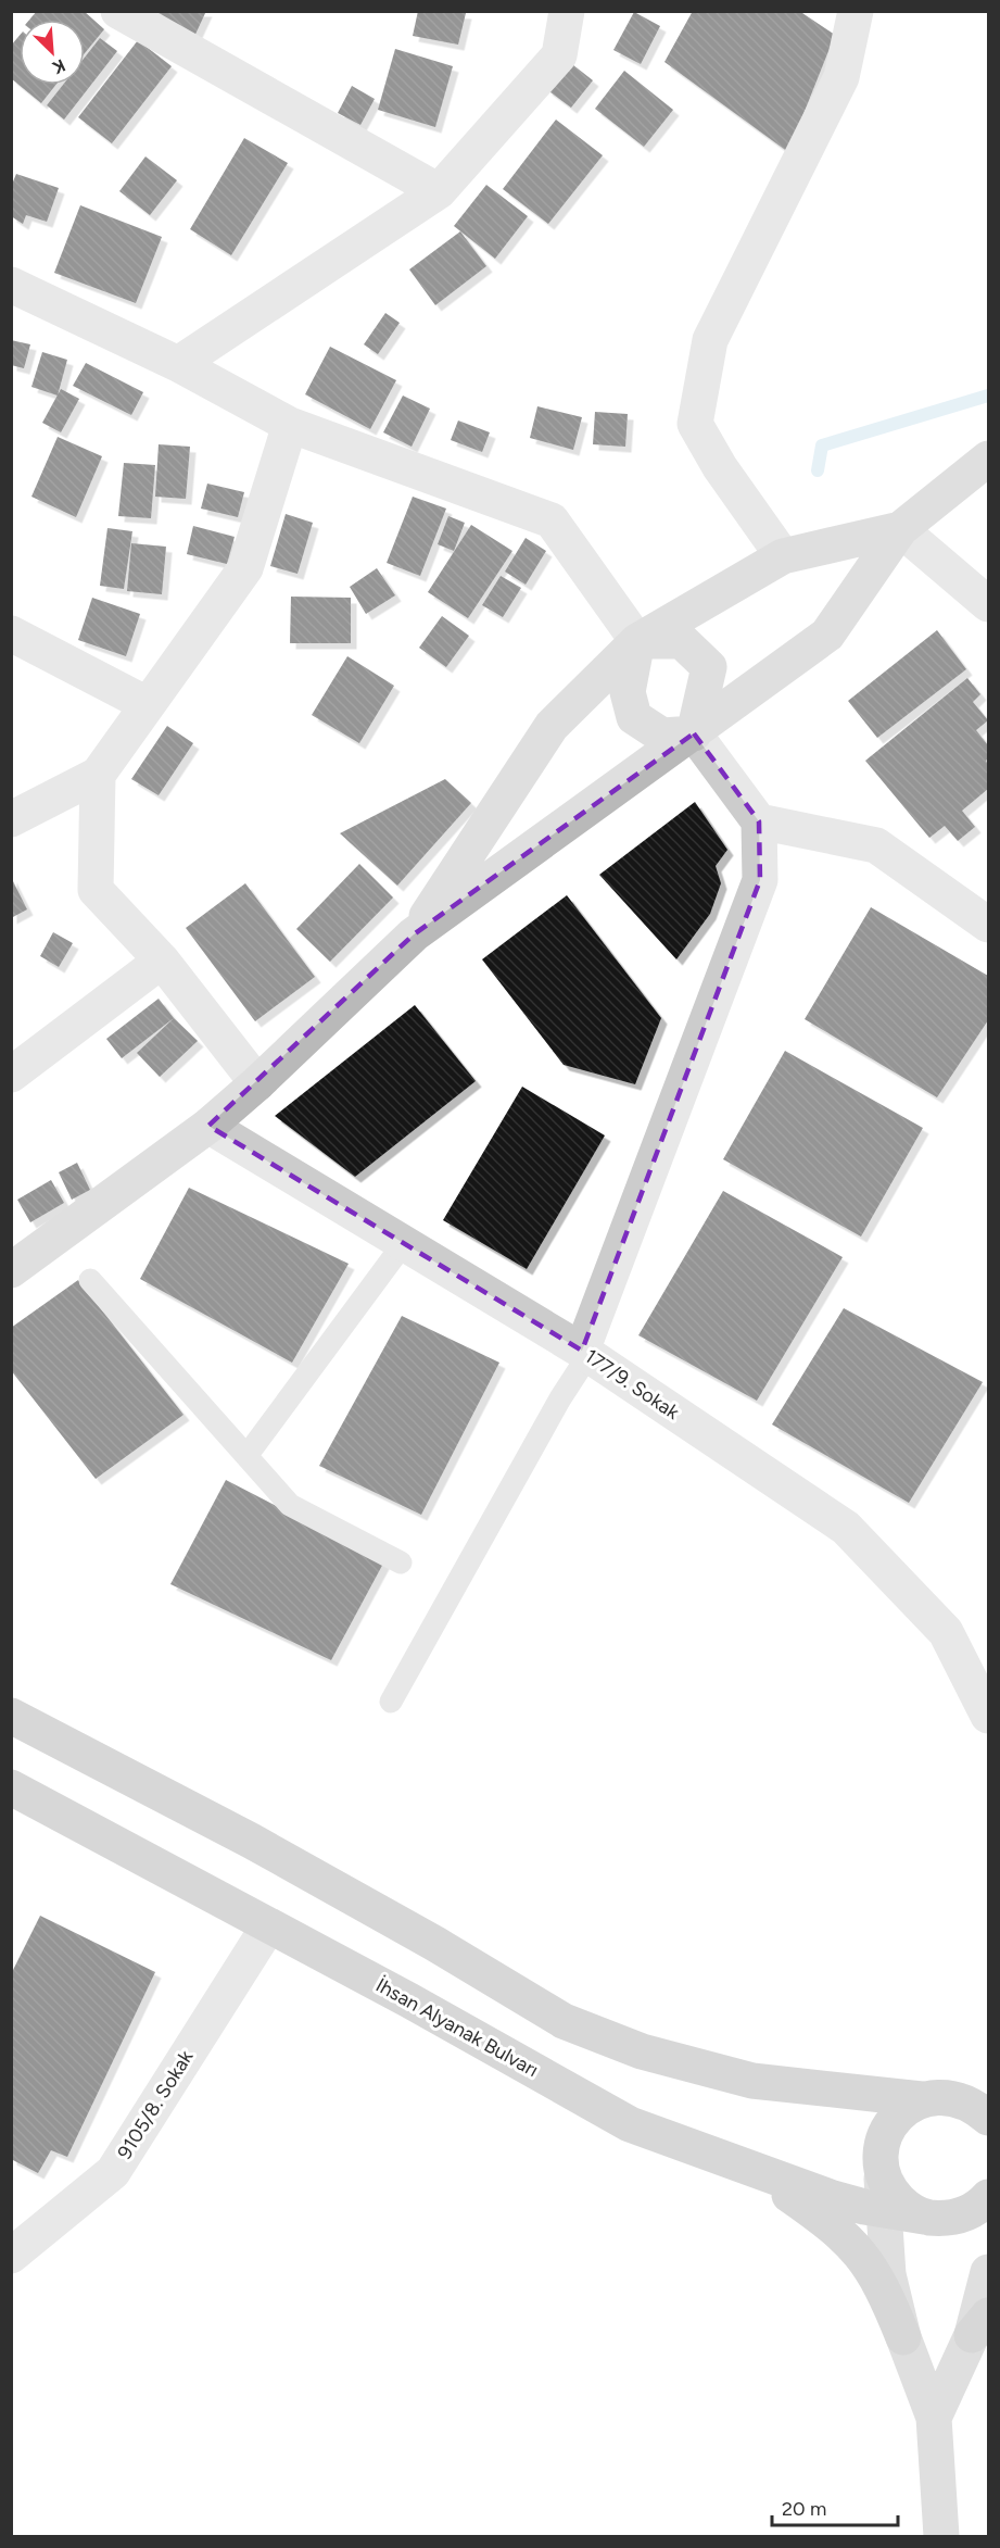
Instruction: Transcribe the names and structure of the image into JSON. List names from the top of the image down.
{
  "streets": {
    "main road": ["İhsan Alyanak Bulvarı"],
    "street": ["177/9. Sokak", "9105/8. Sokak"]
  },
  "crossings": [
    ["İhsan Alyanak Bulvarı", "9105/8. Sokak"]
  ],
  "scale_bar": "20 m",
  "north": "bottom right"
}
